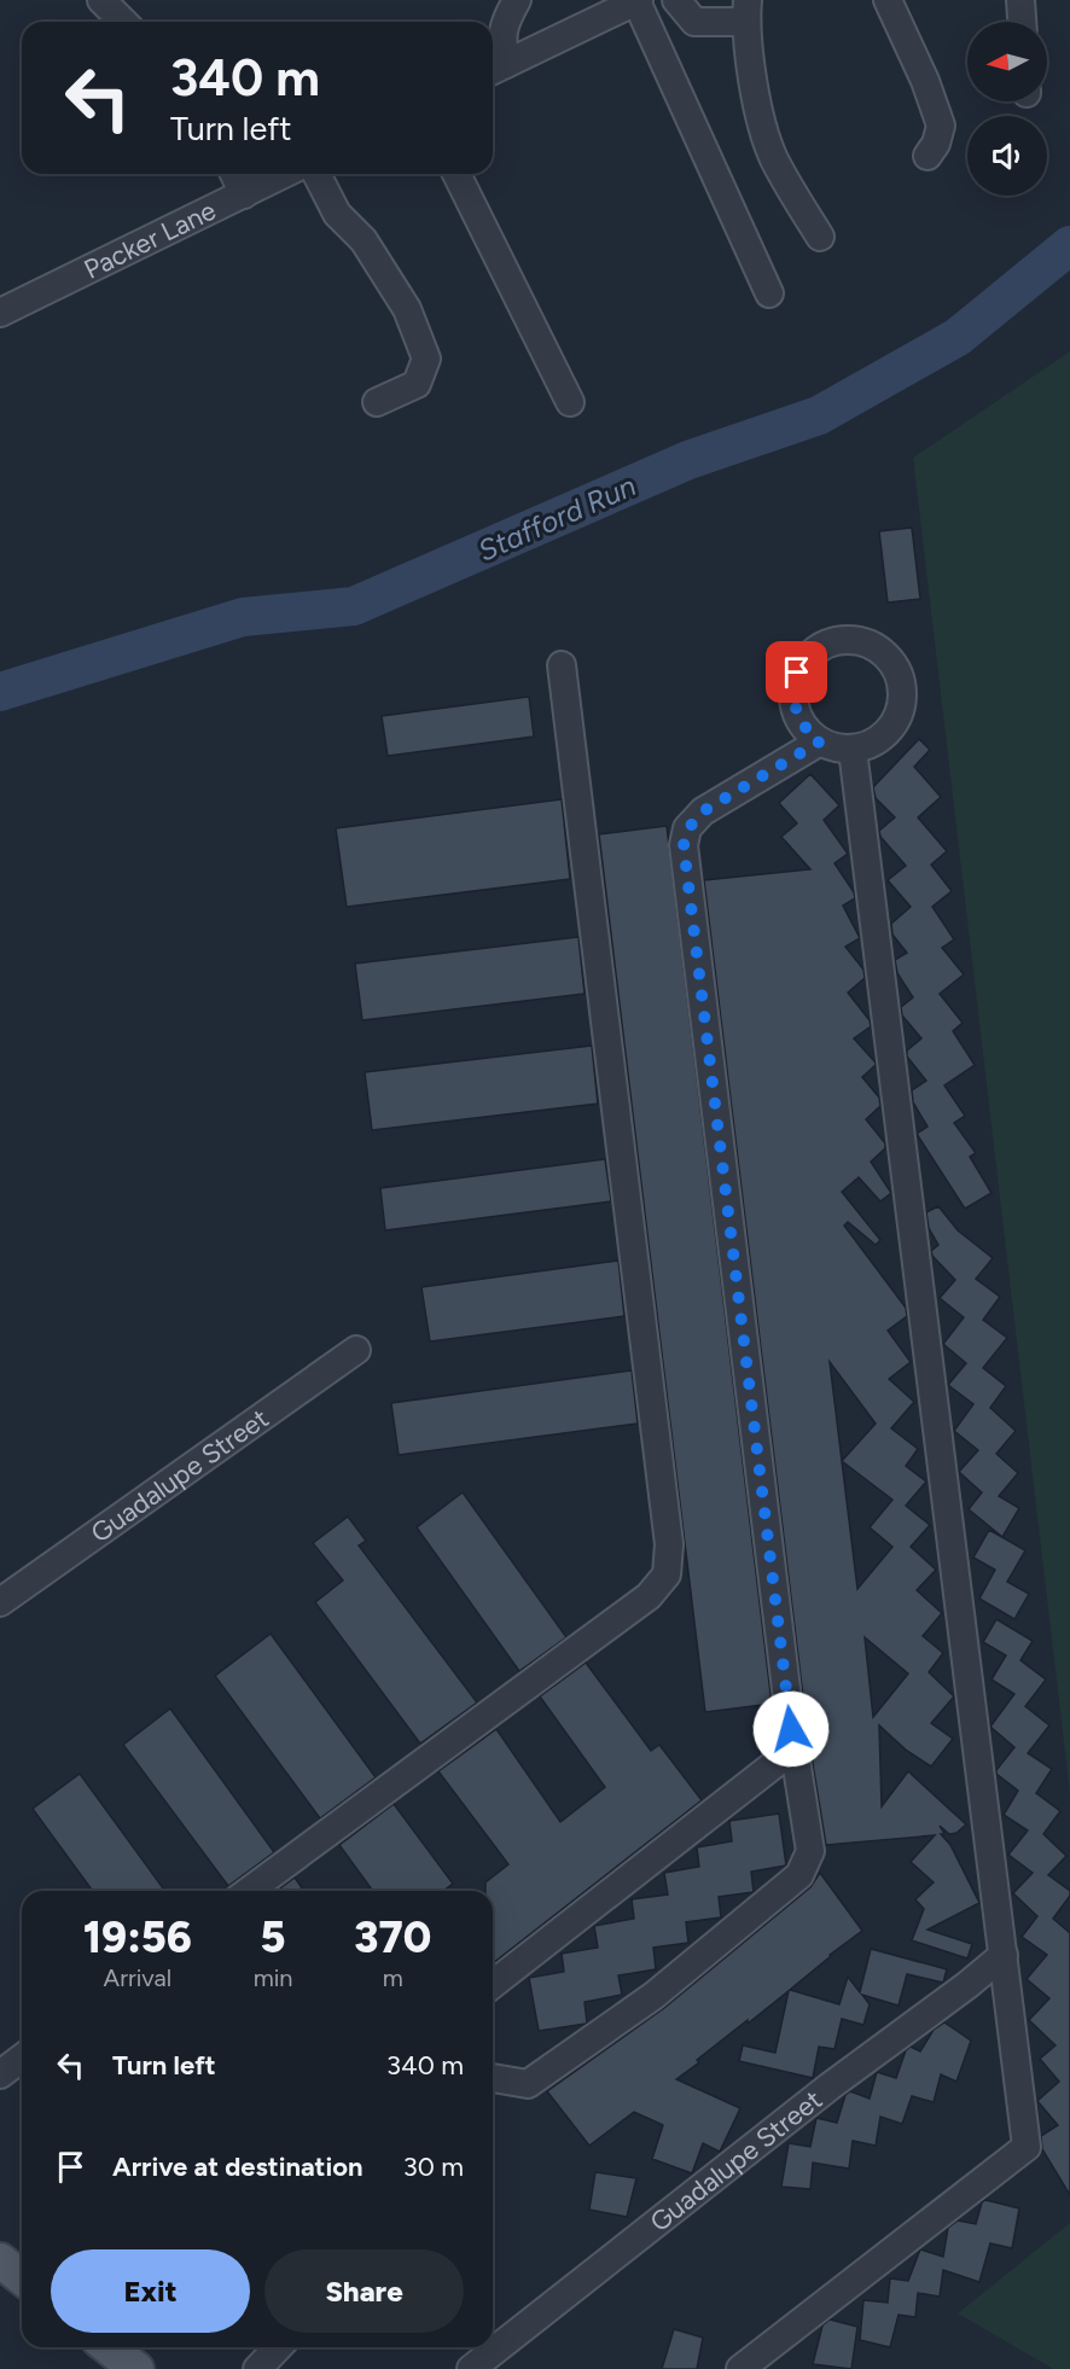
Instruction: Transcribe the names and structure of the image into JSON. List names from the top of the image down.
{
  "streets": {
    "street": ["Packer Lane", "Guadalupe Street"]
  },
  "water": ["Stafford Run"],
  "north": "left",
  "page": {
    "turn": ["340 m", "Turn left"],
    "eta": [
      "19:56",
      "Arrival",
      "5",
      "min",
      "370",
      "m"
    ],
    "list": [
      {
        "name": "Turn left",
        "value": "340 m"
      },
      {
        "name": "Arrive at destination",
        "value": "30 m"
      }
    ],
    "buttons": ["Exit", "Share"]
  }
}
